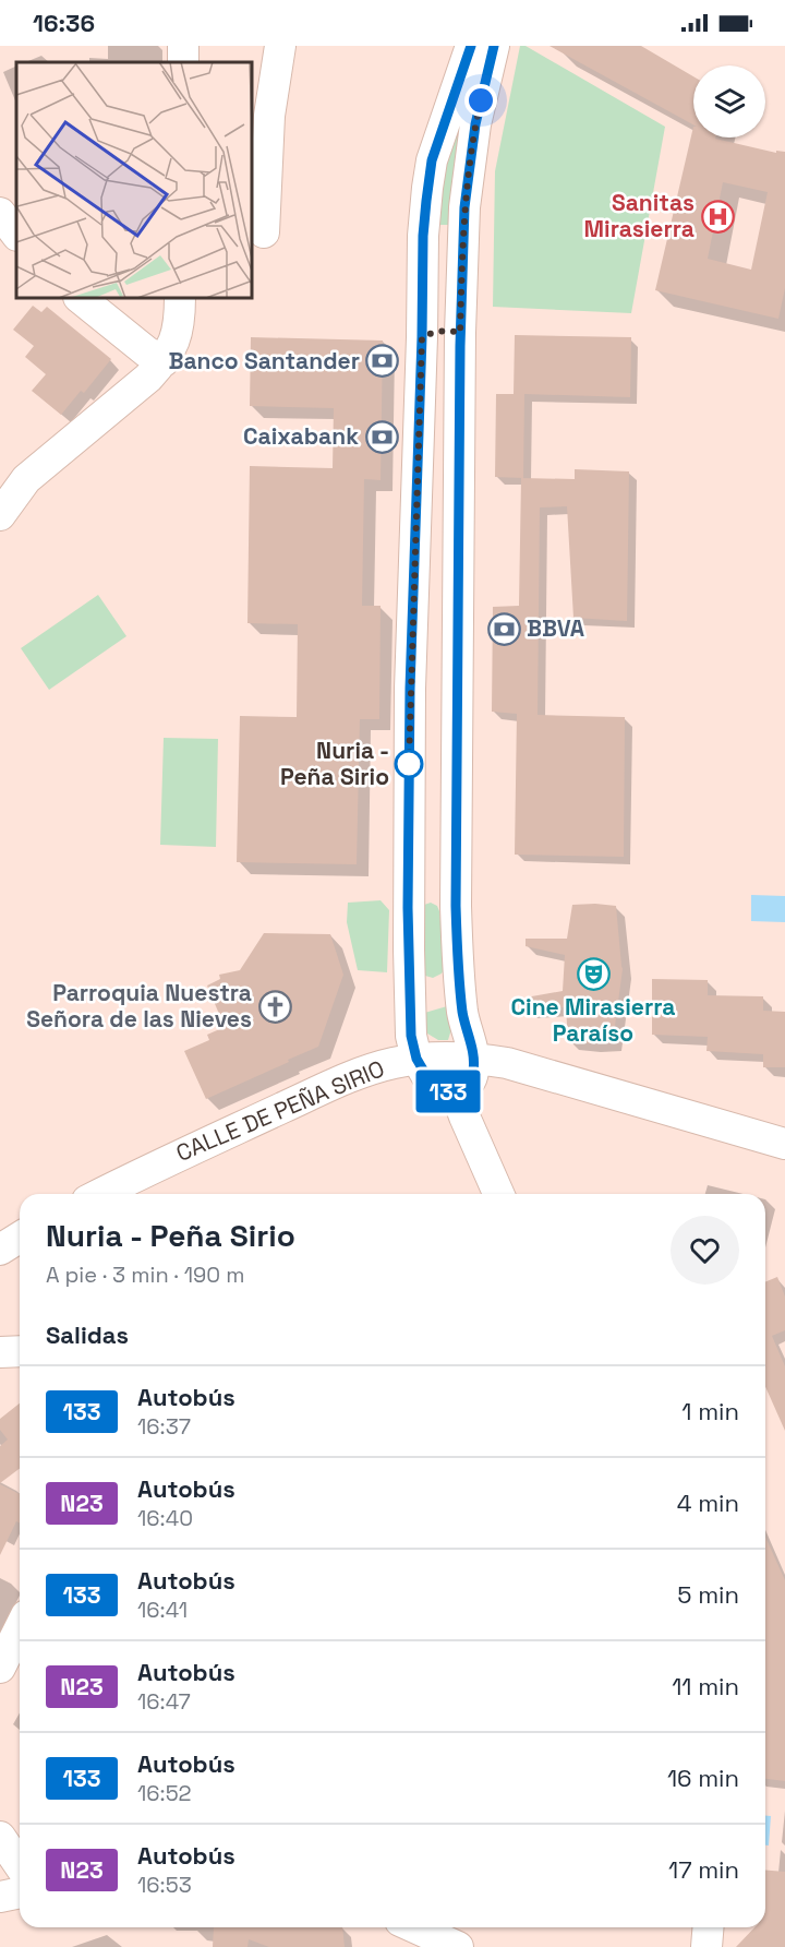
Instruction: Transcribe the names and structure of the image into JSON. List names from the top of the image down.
{
  "streets": {
    "street": ["CALLE DE PEÑA SIRIO"]
  },
  "places": {
    "hospital": ["Sanitas Mirasierra"],
    "bank": ["Banco Santander", "Caixabank", "BBVA"],
    "other": ["Nuria - Peña Sirio"],
    "theatre": ["Cine Mirasierra Paraíso"],
    "church": ["Parroquia Nuestra Señora de las Nieves"]
  },
  "lines": ["bus line 133"],
  "page": {
    "status": "16:36",
    "on_map": "133",
    "heading": [
      ["Nuria - Peña Sirio", "A pie · 3 min · 190 m"],
      "Salidas"
    ],
    "list": [
      {
        "mark": "133",
        "name": "Autobús",
        "note": "16:37",
        "value": "1 min"
      },
      {
        "mark": "N23",
        "name": "Autobús",
        "note": "16:40",
        "value": "4 min"
      },
      {
        "mark": "133",
        "name": "Autobús",
        "note": "16:41",
        "value": "5 min"
      },
      {
        "mark": "N23",
        "name": "Autobús",
        "note": "16:47",
        "value": "11 min"
      },
      {
        "mark": "133",
        "name": "Autobús",
        "note": "16:52",
        "value": "16 min"
      },
      {
        "mark": "N23",
        "name": "Autobús",
        "note": "16:53",
        "value": "17 min"
      }
    ]
  }
}
